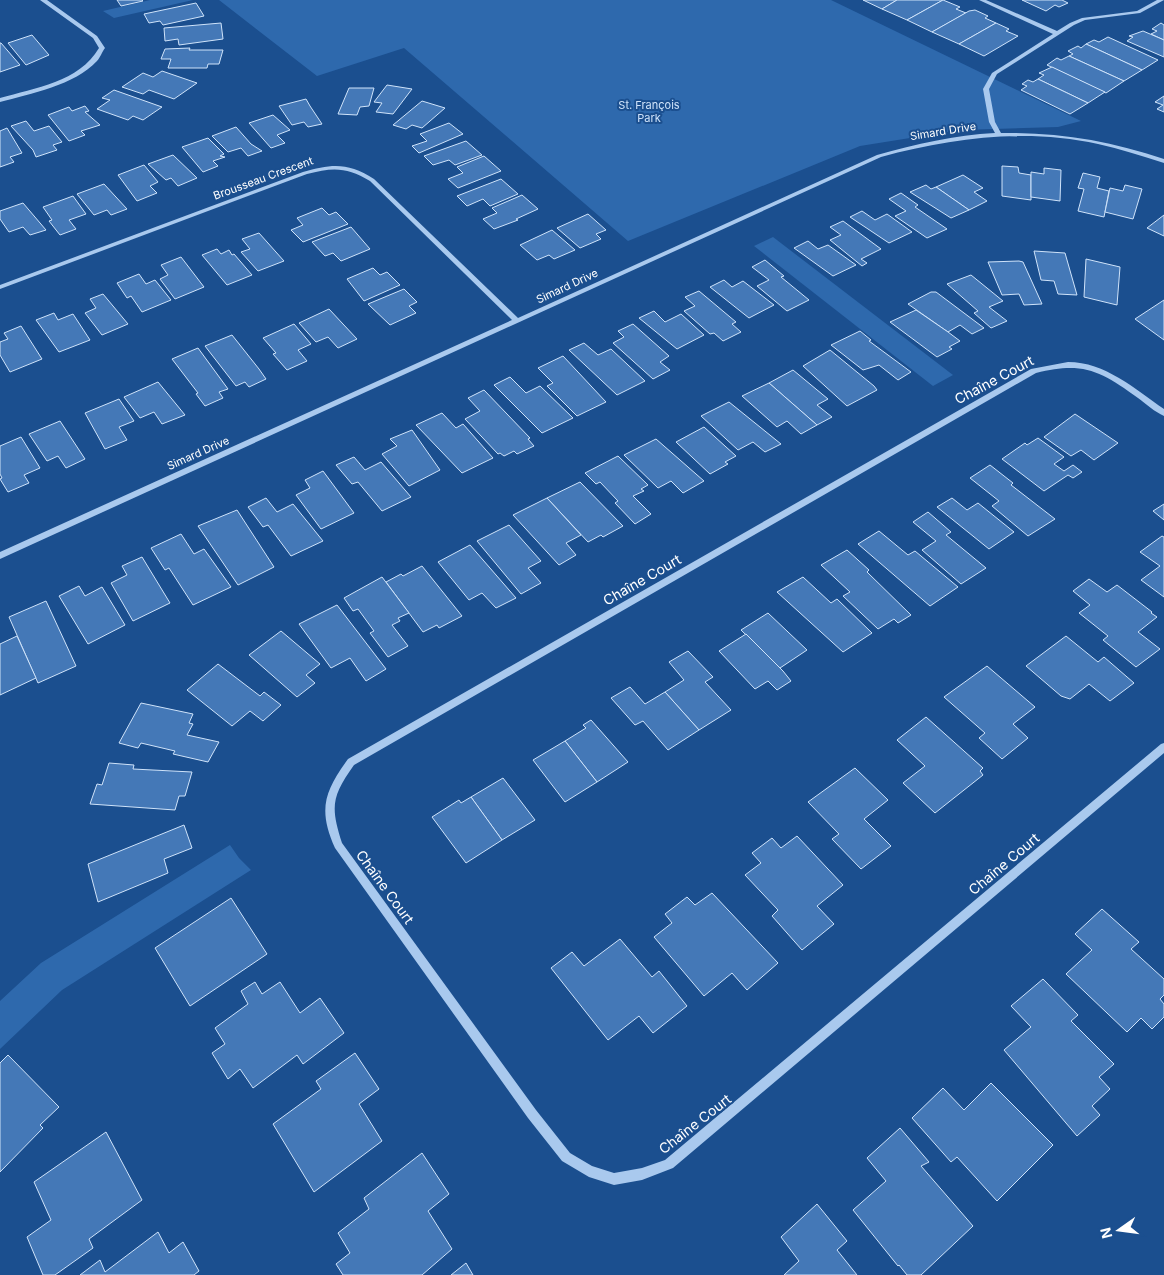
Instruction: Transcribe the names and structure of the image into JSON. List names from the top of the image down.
{
  "streets": {
    "street": ["Simard Drive", "Brousseau Crescent", "Chaîne Court"]
  },
  "crossings": [
    ["Simard Drive", "Brousseau Crescent"]
  ],
  "parks": ["St. François Park"],
  "north": "left"
}
